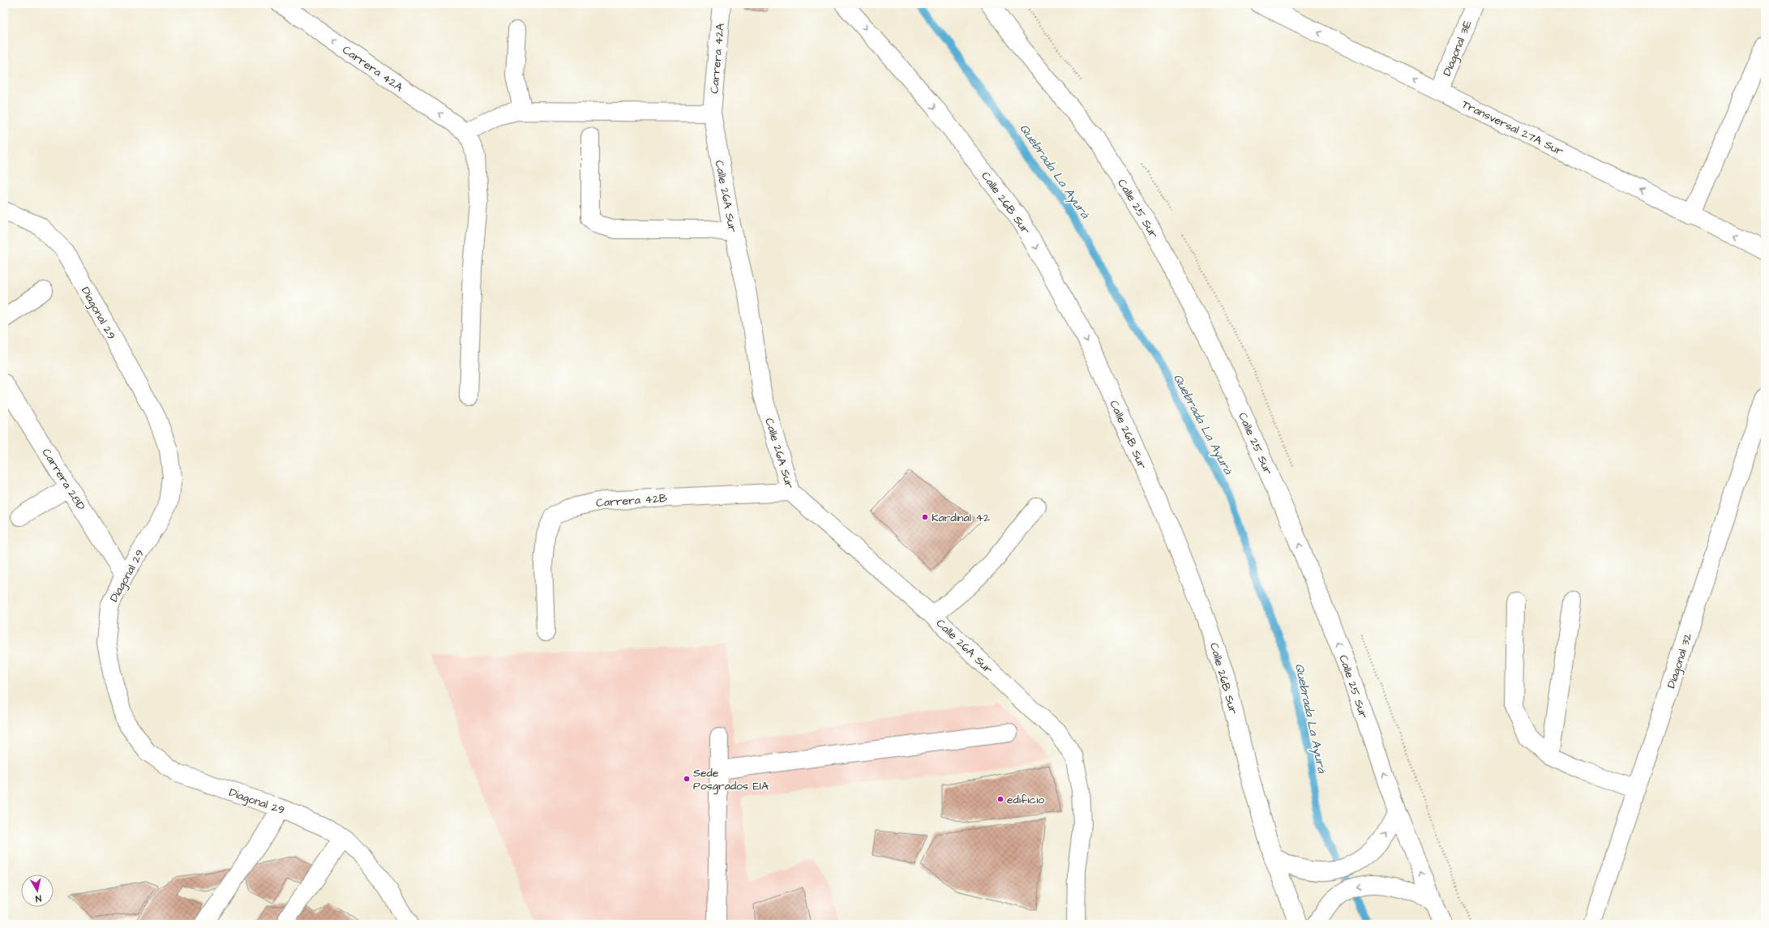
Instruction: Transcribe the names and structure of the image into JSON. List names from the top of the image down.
{
  "streets": {
    "street": [
      "Diagonal 31E",
      "Carrera 42A",
      "Transversal 27A Sur",
      "Calle 26A Sur",
      "Calle 26B Sur",
      "Calle 25 Sur",
      "Diagonal 29",
      "Carrera 28D",
      "Carrera 42B",
      "Diagonal 32"
    ]
  },
  "crossings": [
    ["Diagonal 31E", "Transversal 27A Sur"],
    ["Carrera 42A", "Calle 26A Sur"],
    ["Calle 26A Sur", "Carrera 42B"],
    ["Diagonal 29", "Carrera 28D"]
  ],
  "one_way": [
    "Carrera 42A",
    "Transversal 27A Sur",
    "Calle 26B Sur",
    "Calle 25 Sur"
  ],
  "water": ["Quebrada La Ayurá"],
  "places": ["Kardinal 42", "Sede Posgrados EIA", "edificio"],
  "north": "bottom"
}
